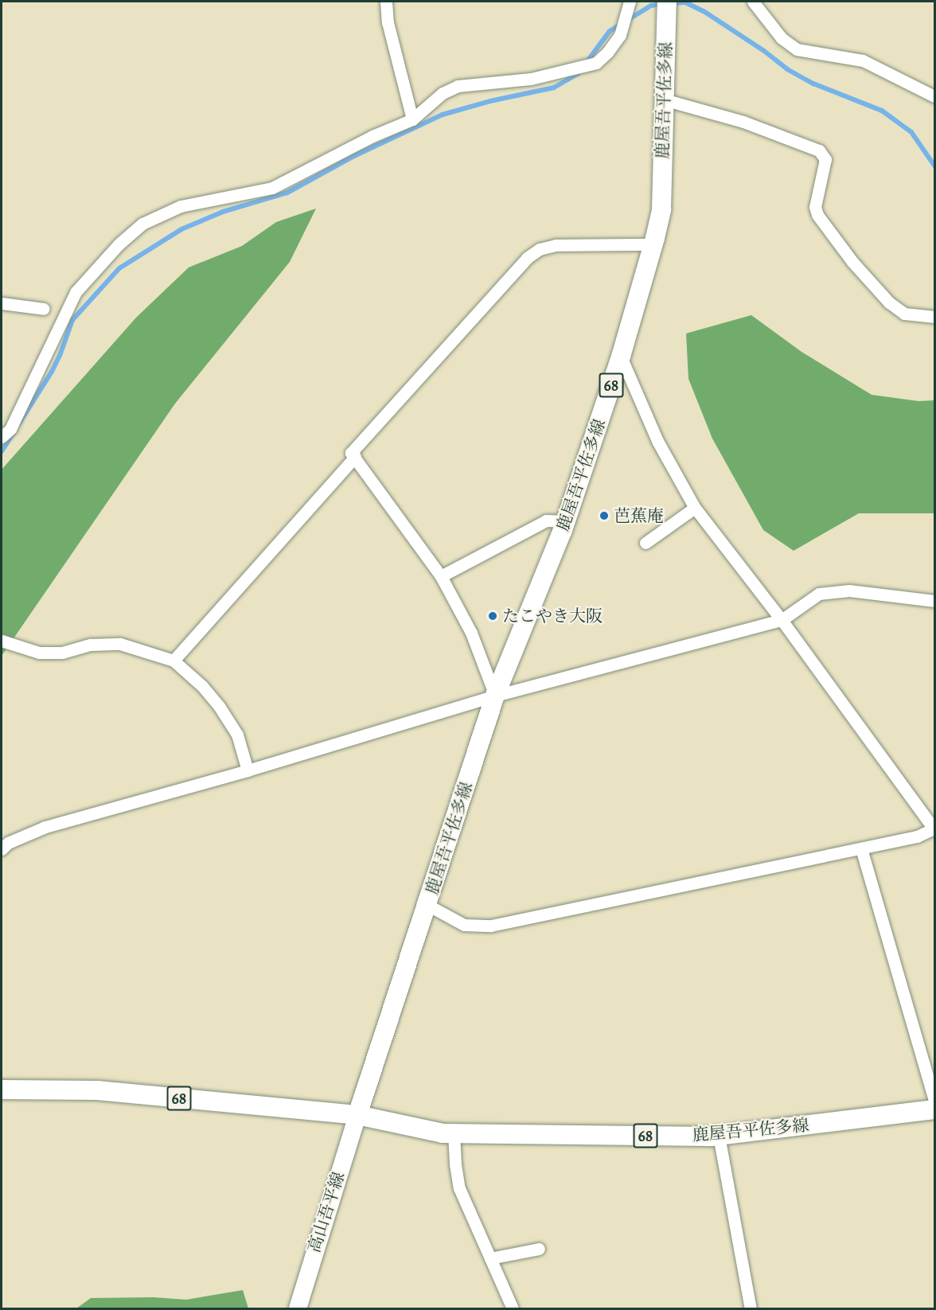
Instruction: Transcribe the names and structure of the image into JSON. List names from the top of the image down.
{
  "streets": {
    "main road": ["鹿屋吾平佐多線", "68", "高山吾平線"]
  },
  "crossings": [
    ["鹿屋吾平佐多線", "68"],
    ["鹿屋吾平佐多線", "高山吾平線"],
    ["68", "高山吾平線"]
  ],
  "places": ["芭蕉庵", "たこやき大阪"]
}
